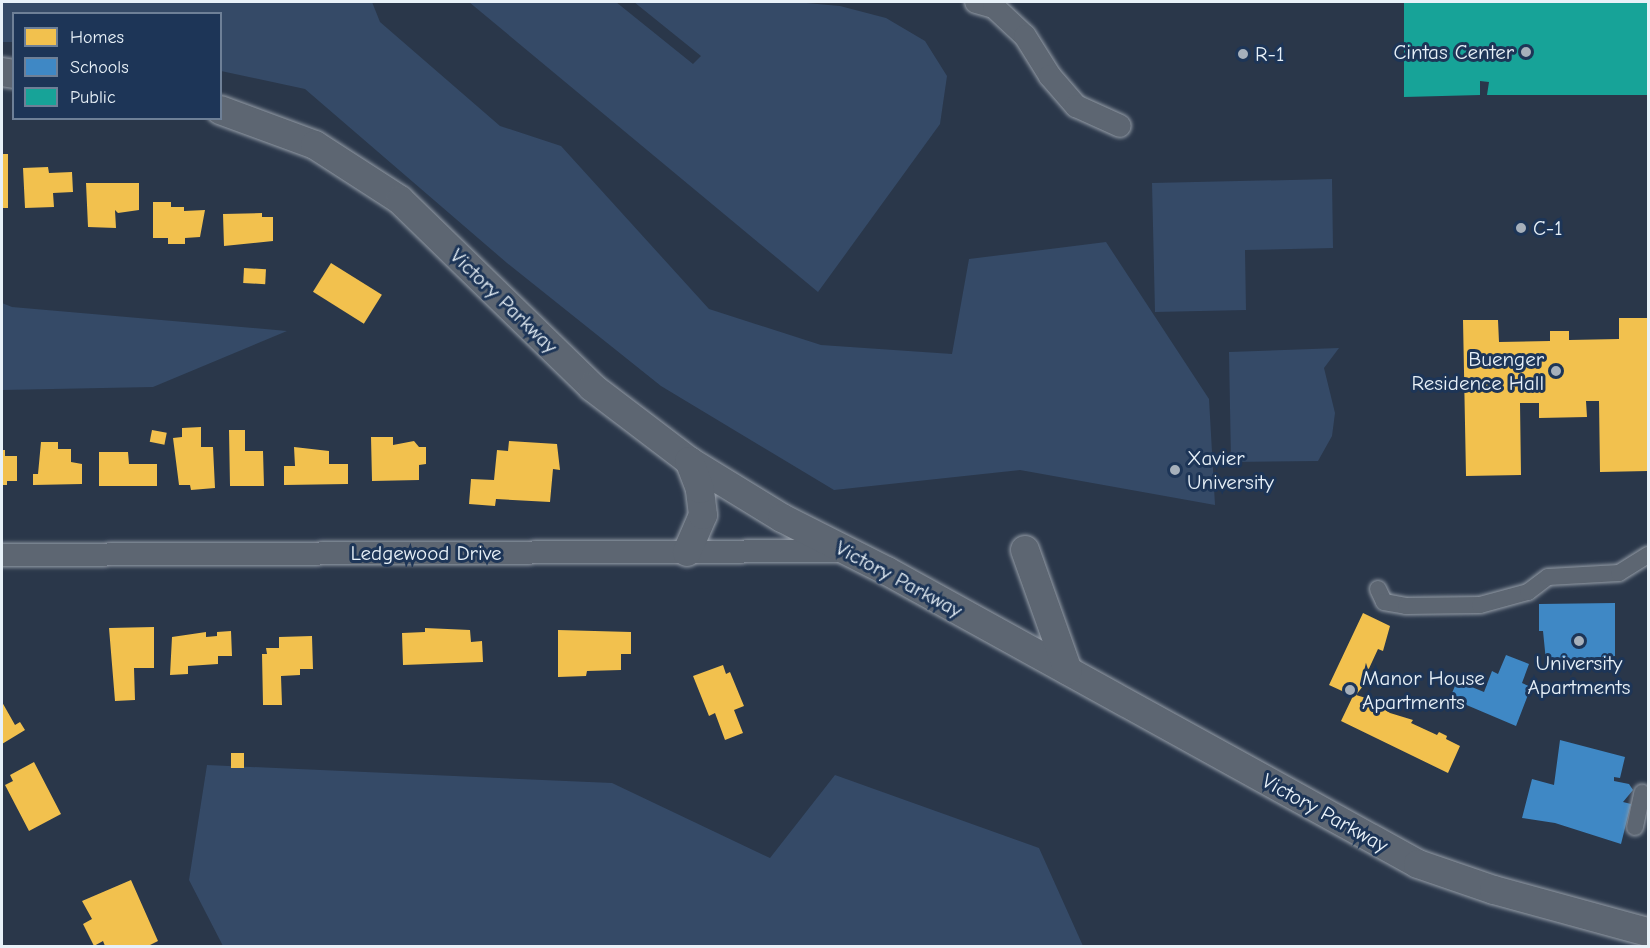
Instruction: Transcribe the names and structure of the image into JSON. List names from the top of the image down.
{
  "streets": {
    "street": ["Victory Parkway", "Ledgewood Drive"]
  },
  "crossings": [
    ["Victory Parkway", "Ledgewood Drive"]
  ],
  "places": [
    "Cintas Center",
    "R-1",
    "C-1",
    "Buenger Residence Hall",
    "Xavier University",
    "University Apartments",
    "Manor House Apartments"
  ],
  "legend": ["Homes", "Schools", "Public"]
}
